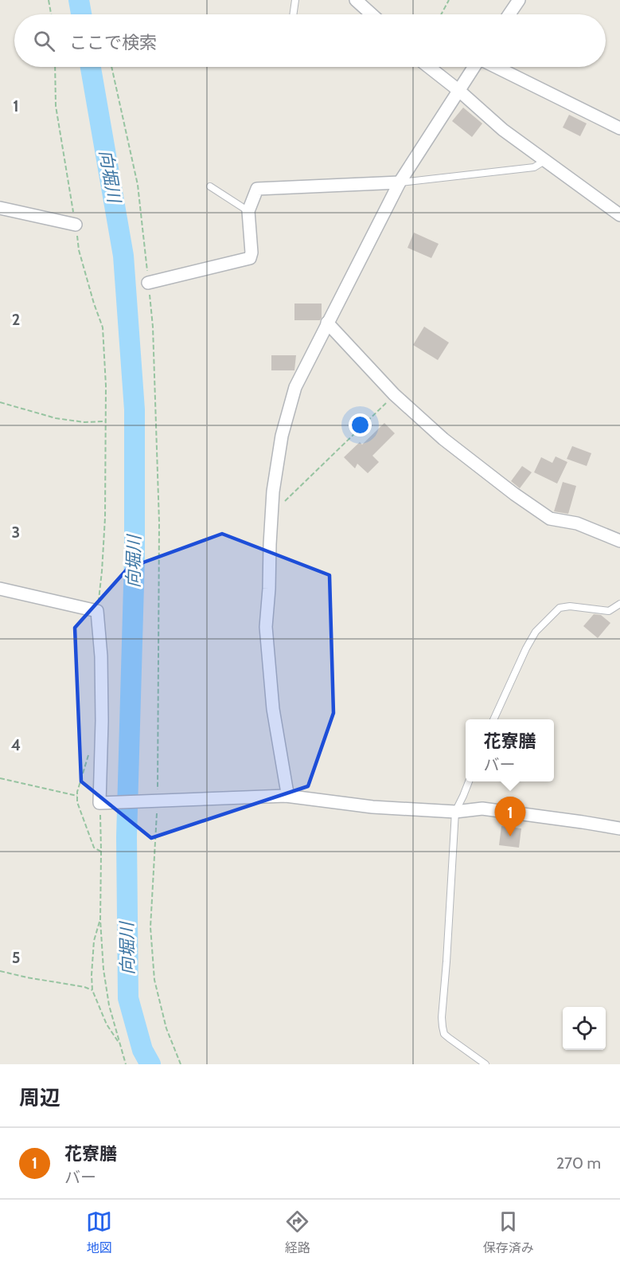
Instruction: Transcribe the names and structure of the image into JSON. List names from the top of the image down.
{
  "water": ["向堀川"],
  "page": {
    "search": "ここで検索",
    "popup": ["花寮膳", "バー"],
    "pins": "1",
    "heading": "周辺",
    "list": [
      {
        "mark": "1",
        "name": "花寮膳",
        "note": "バー",
        "value": "270 m"
      }
    ],
    "nav": ["地図", "経路", "保存済み"]
  },
  "grid": {
    "rows": [
      "1",
      "2",
      "3",
      "4",
      "5"
    ]
  }
}
